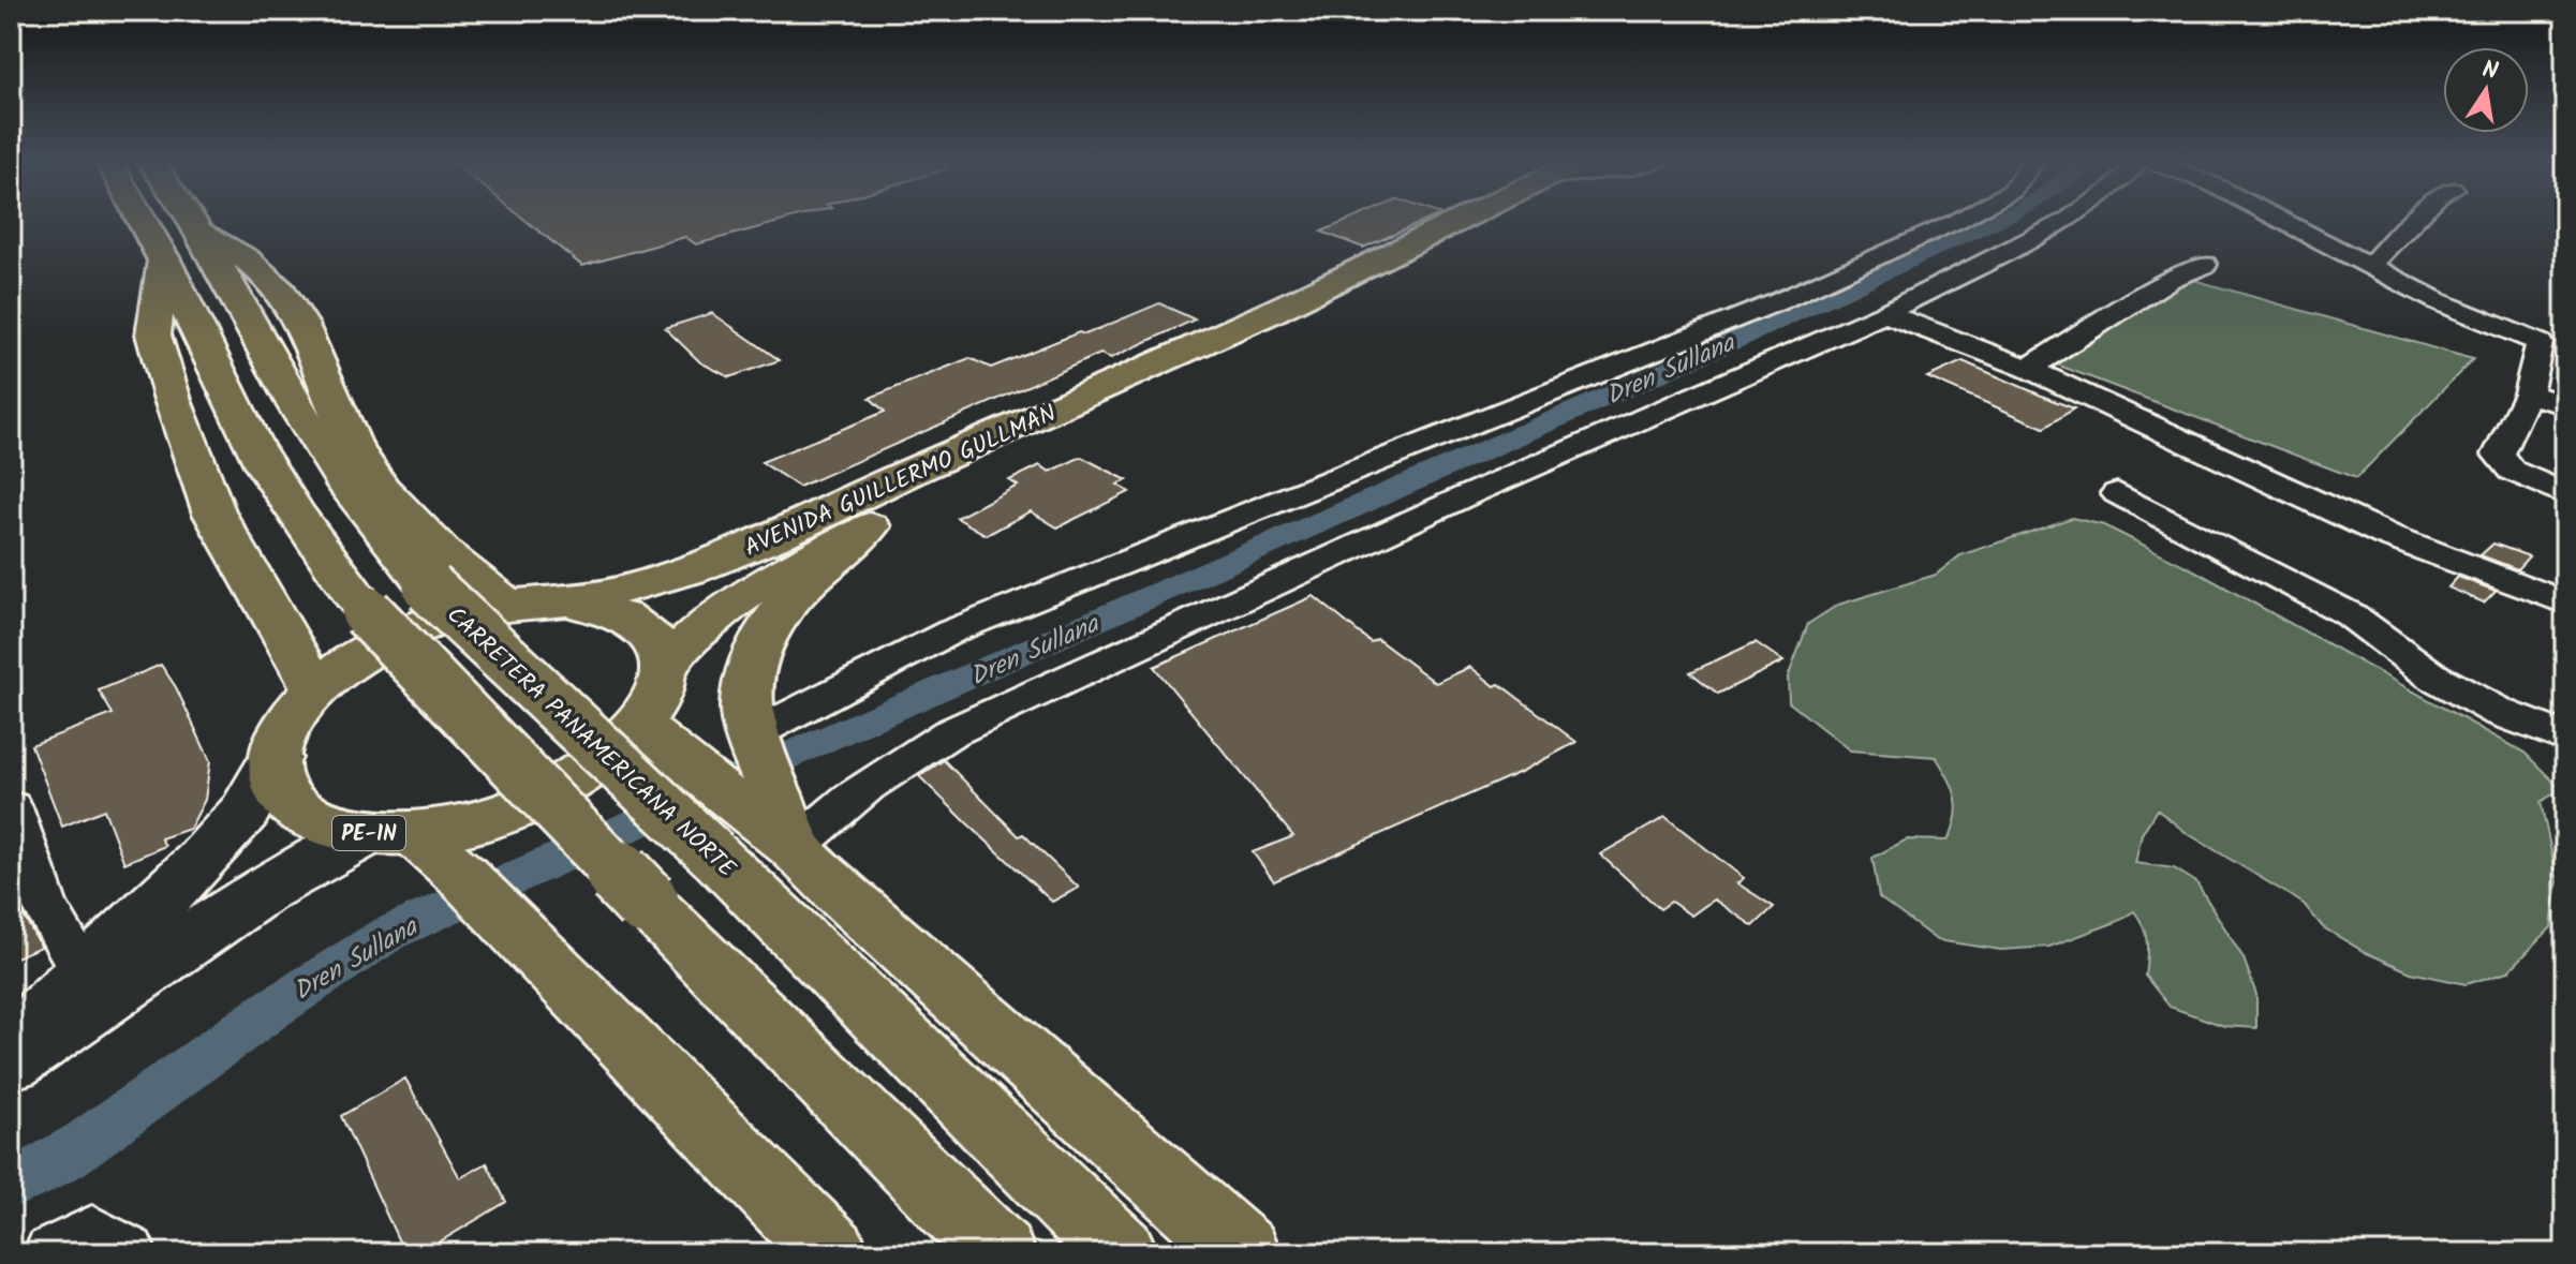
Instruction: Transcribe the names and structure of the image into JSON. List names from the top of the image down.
{
  "streets": {
    "main road": ["AVENIDA GUILLERMO GULLMAN", "CARRETERA PANAMERICANA NORTE", "PE-1N"]
  },
  "crossings": [
    ["AVENIDA GUILLERMO GULLMAN", "PE-1N"]
  ],
  "water": ["Dren Sullana"],
  "north": "top"
}
